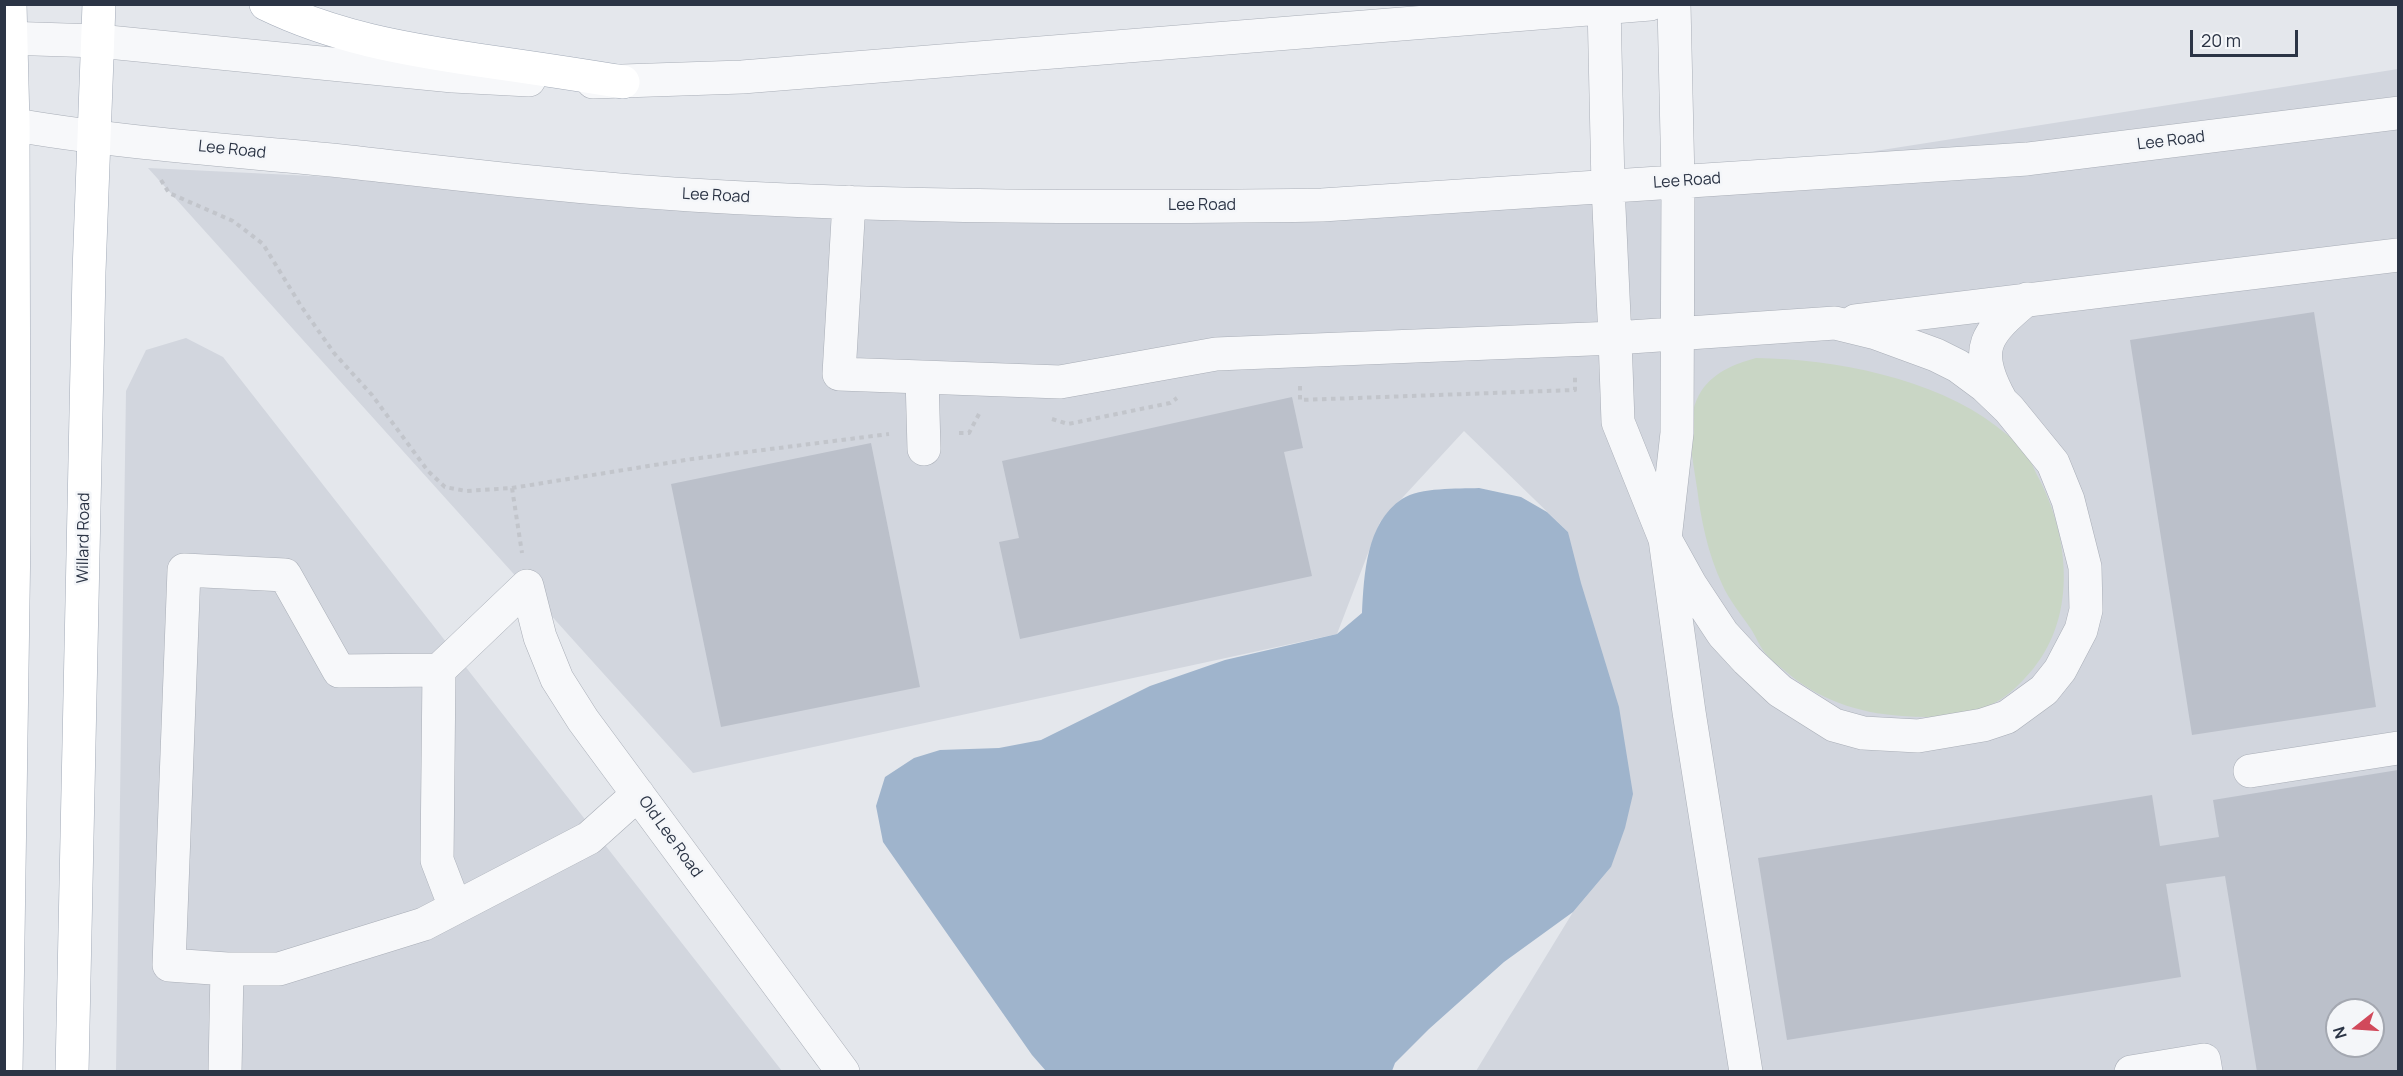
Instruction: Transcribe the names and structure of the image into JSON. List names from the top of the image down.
{
  "streets": {
    "main road": ["Willard Road"],
    "street": ["Lee Road", "Old Lee Road"]
  },
  "crossings": [
    ["Lee Road", "Willard Road"]
  ],
  "scale_bar": "20 m",
  "north": "left"
}
